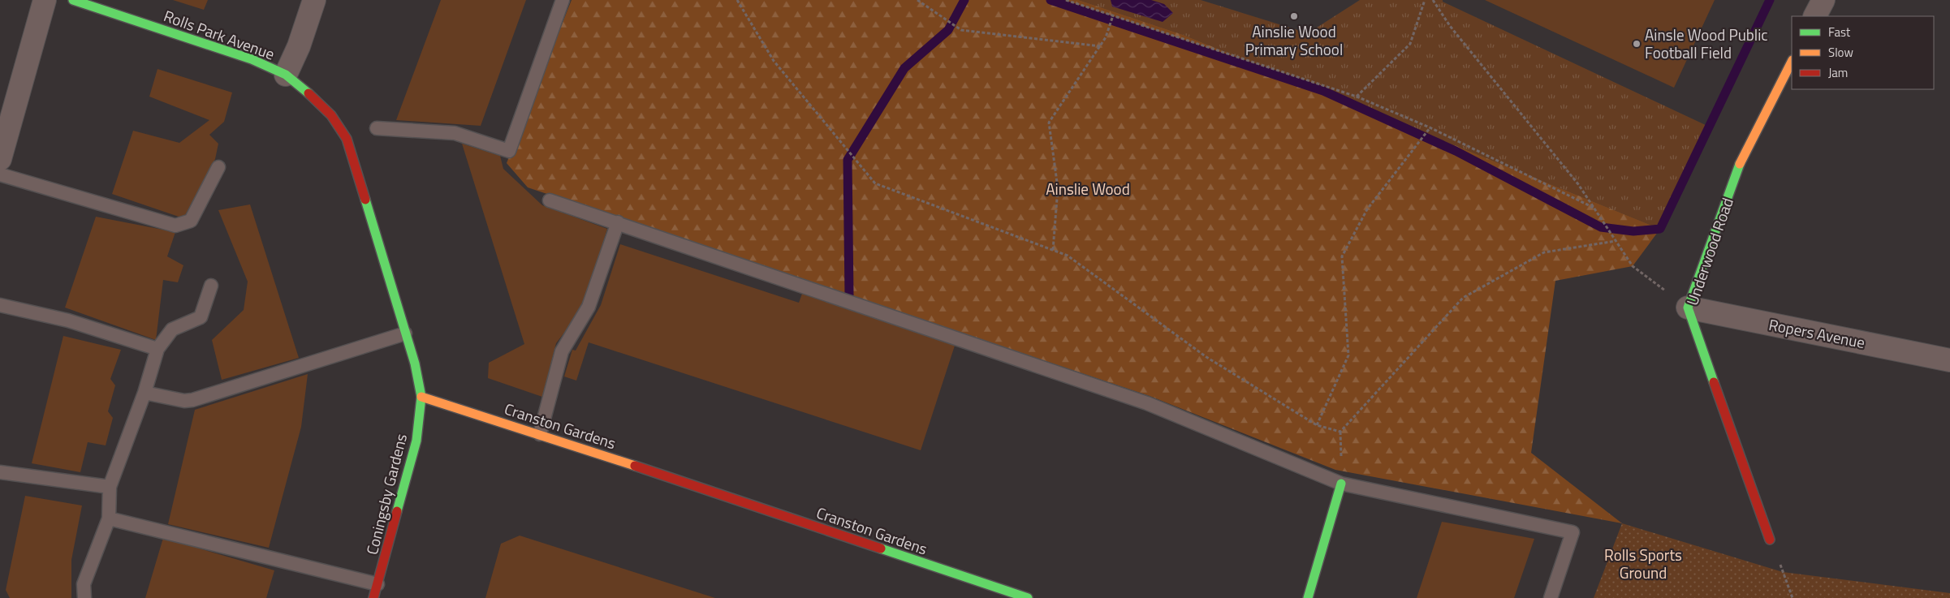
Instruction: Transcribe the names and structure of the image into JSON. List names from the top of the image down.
{
  "streets": {
    "street": [
      "Rolls Park Avenue",
      "Underwood Road",
      "Ropers Avenue",
      "Cranston Gardens",
      "Coningsby Gardens"
    ]
  },
  "crossings": [
    ["Underwood Road", "Ropers Avenue"],
    ["Cranston Gardens", "Coningsby Gardens"]
  ],
  "parks": ["Ainslie Wood", "Rolls Sports Ground"],
  "places": ["Ainslie Wood Primary School", "Ainsle Wood Public Football Field"],
  "legend": ["Fast", "Slow", "Jam"]
}
